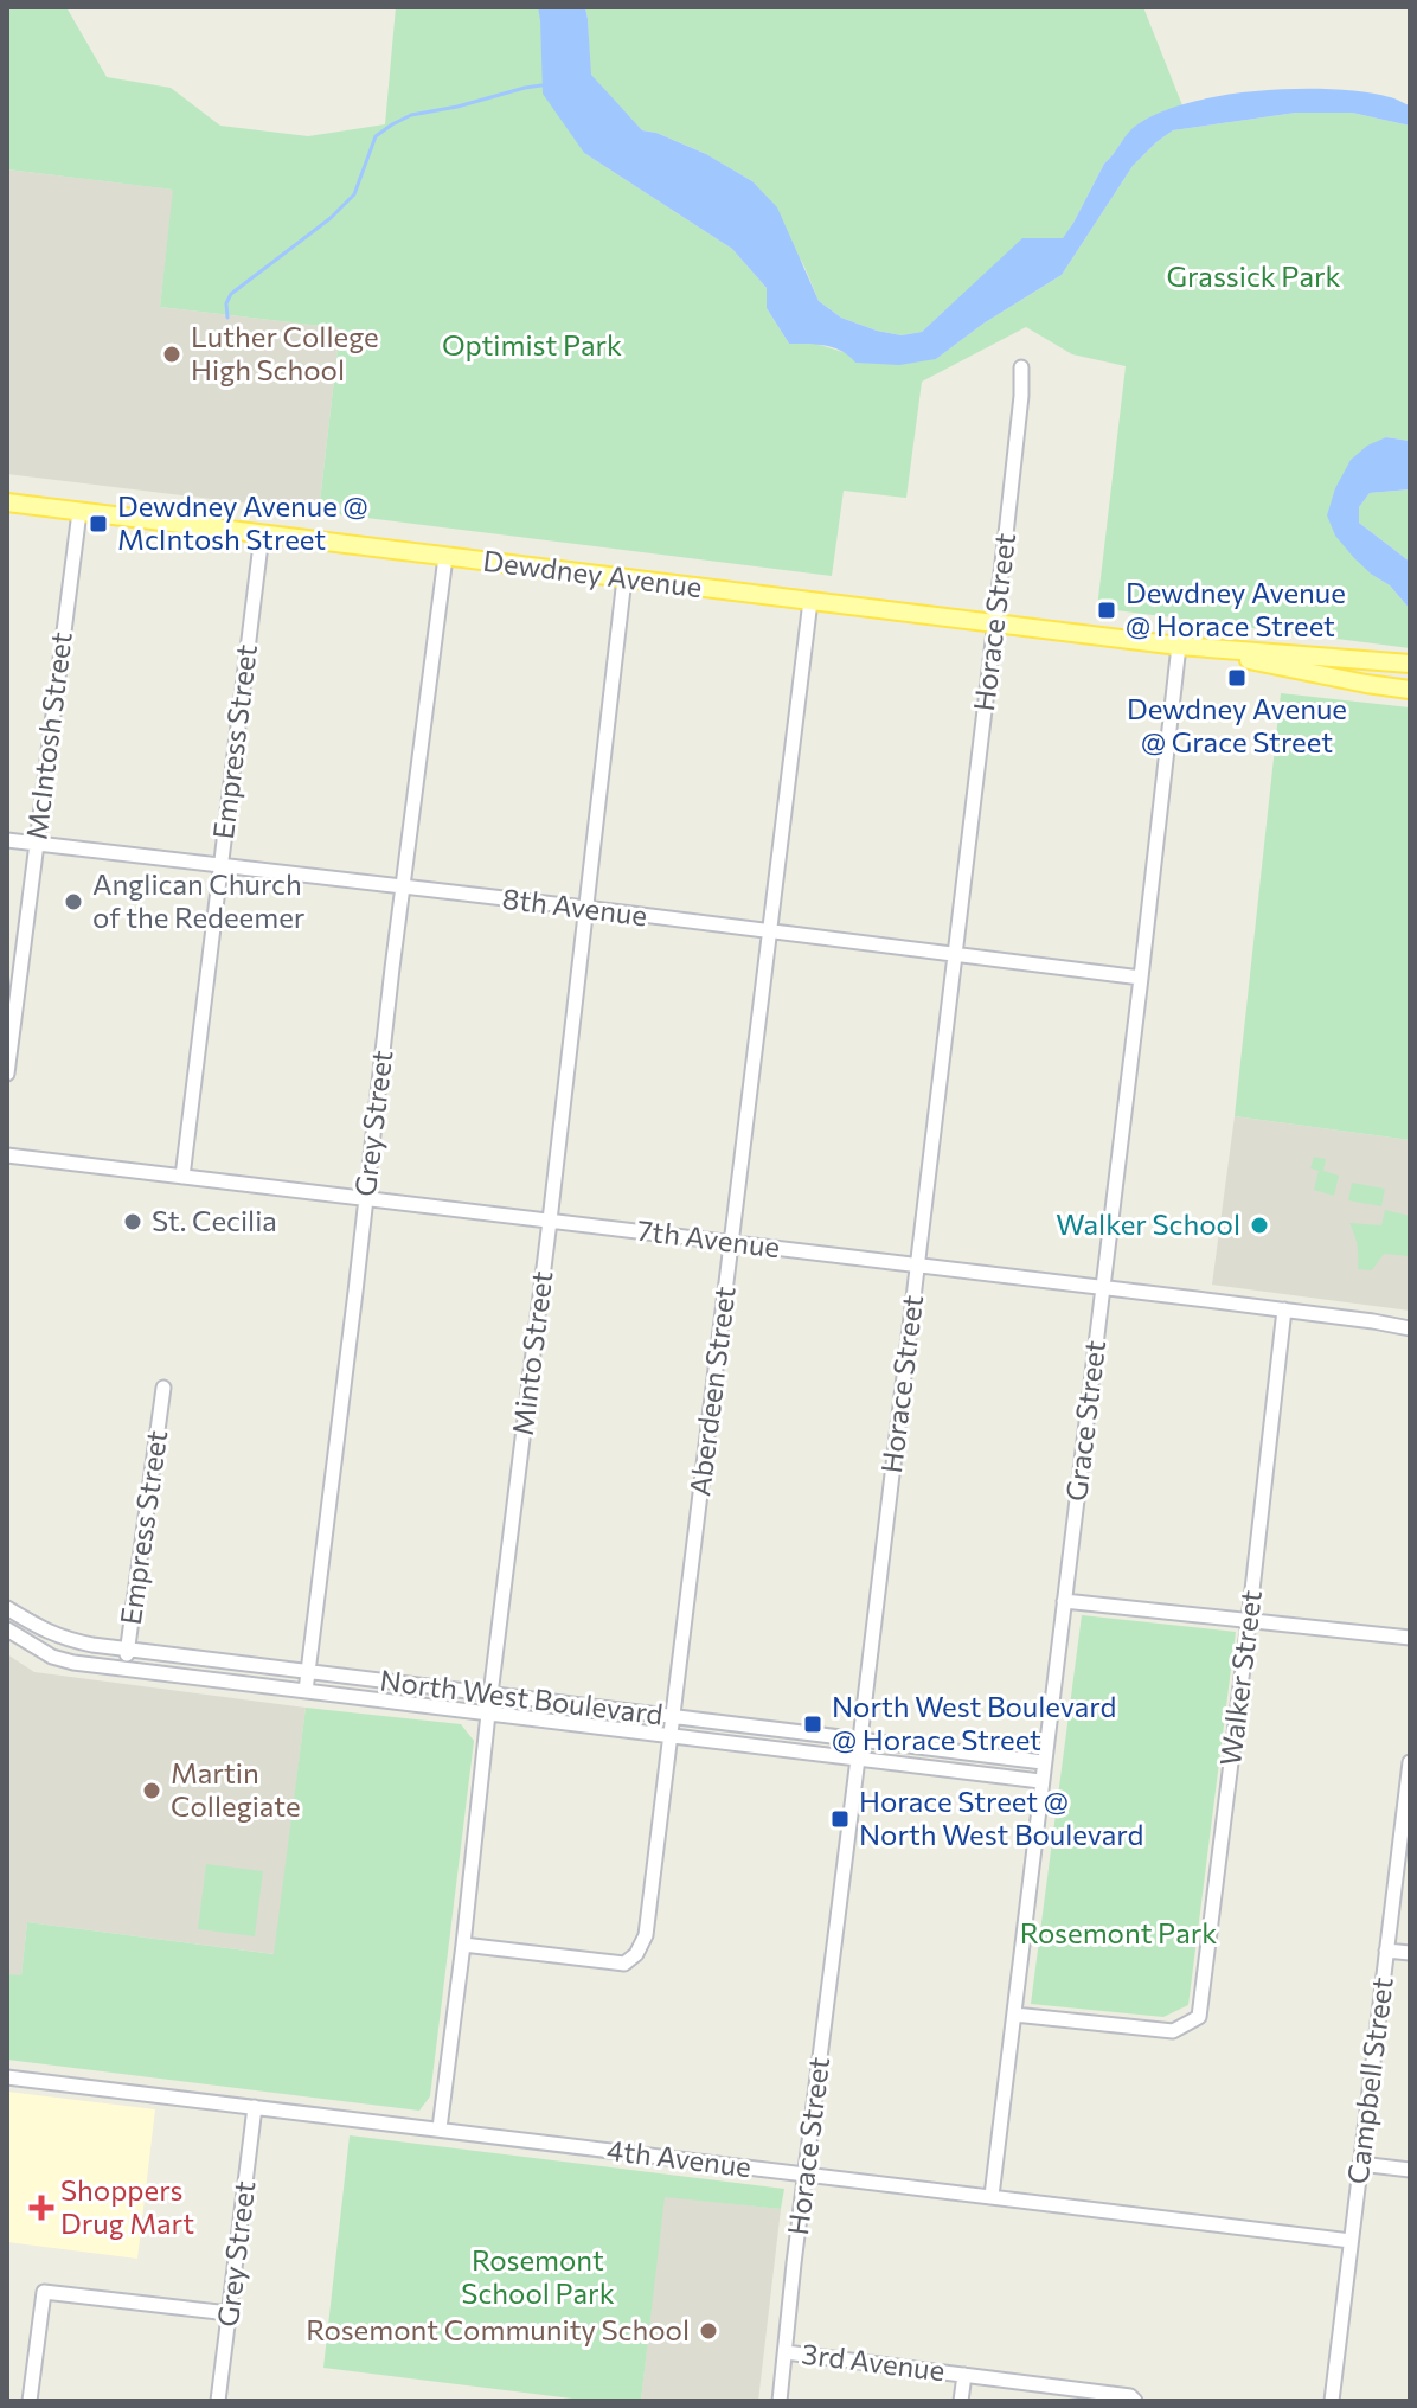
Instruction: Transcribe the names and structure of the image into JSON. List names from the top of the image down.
{
  "streets": {
    "main road": ["Dewdney Avenue"],
    "street": [
      "Horace Street",
      "McIntosh Street",
      "Empress Street",
      "8th Avenue",
      "Grey Street",
      "7th Avenue",
      "Minto Street",
      "Aberdeen Street",
      "Grace Street",
      "Walker Street",
      "North West Boulevard",
      "Campbell Street",
      "4th Avenue",
      "3rd Avenue"
    ]
  },
  "crossings": [
    ["Dewdney Avenue", "Horace Street"],
    ["Dewdney Avenue", "McIntosh Street"],
    ["Dewdney Avenue", "Empress Street"],
    ["Dewdney Avenue", "Grey Street"],
    ["Dewdney Avenue", "Minto Street"],
    ["Dewdney Avenue", "Aberdeen Street"],
    ["Dewdney Avenue", "Grace Street"],
    ["Horace Street", "8th Avenue"],
    ["Horace Street", "7th Avenue"],
    ["Horace Street", "North West Boulevard"],
    ["Horace Street", "4th Avenue"],
    ["Horace Street", "3rd Avenue"],
    ["McIntosh Street", "8th Avenue"],
    ["Empress Street", "8th Avenue"],
    ["Empress Street", "7th Avenue"],
    ["Empress Street", "North West Boulevard"],
    ["8th Avenue", "Grey Street"],
    ["8th Avenue", "Minto Street"],
    ["8th Avenue", "Aberdeen Street"],
    ["8th Avenue", "Grace Street"],
    ["Grey Street", "7th Avenue"],
    ["Grey Street", "North West Boulevard"],
    ["Grey Street", "4th Avenue"],
    ["7th Avenue", "Minto Street"],
    ["7th Avenue", "Aberdeen Street"],
    ["7th Avenue", "Grace Street"],
    ["7th Avenue", "Walker Street"],
    ["Minto Street", "Aberdeen Street"],
    ["Minto Street", "North West Boulevard"],
    ["Minto Street", "4th Avenue"],
    ["Aberdeen Street", "North West Boulevard"],
    ["Grace Street", "Walker Street"],
    ["Grace Street", "North West Boulevard"],
    ["Grace Street", "4th Avenue"],
    ["Campbell Street", "4th Avenue"]
  ],
  "parks": [
    "Grassick Park",
    "Optimist Park",
    "Rosemont Park",
    "Rosemont School Park"
  ],
  "places": {
    "other": [
      "Luther College High School",
      "Anglican Church of the Redeemer",
      "St. Cecilia",
      "Walker School",
      "Martin Collegiate",
      "Rosemont Community School"
    ],
    "transit": [
      "Dewdney Avenue @ McIntosh Street",
      "Dewdney Avenue @ Horace Street",
      "Dewdney Avenue @ Grace Street",
      "North West Boulevard @ Horace Street",
      "Horace Street @ North West Boulevard"
    ],
    "health": ["Shoppers Drug Mart"]
  }
}
